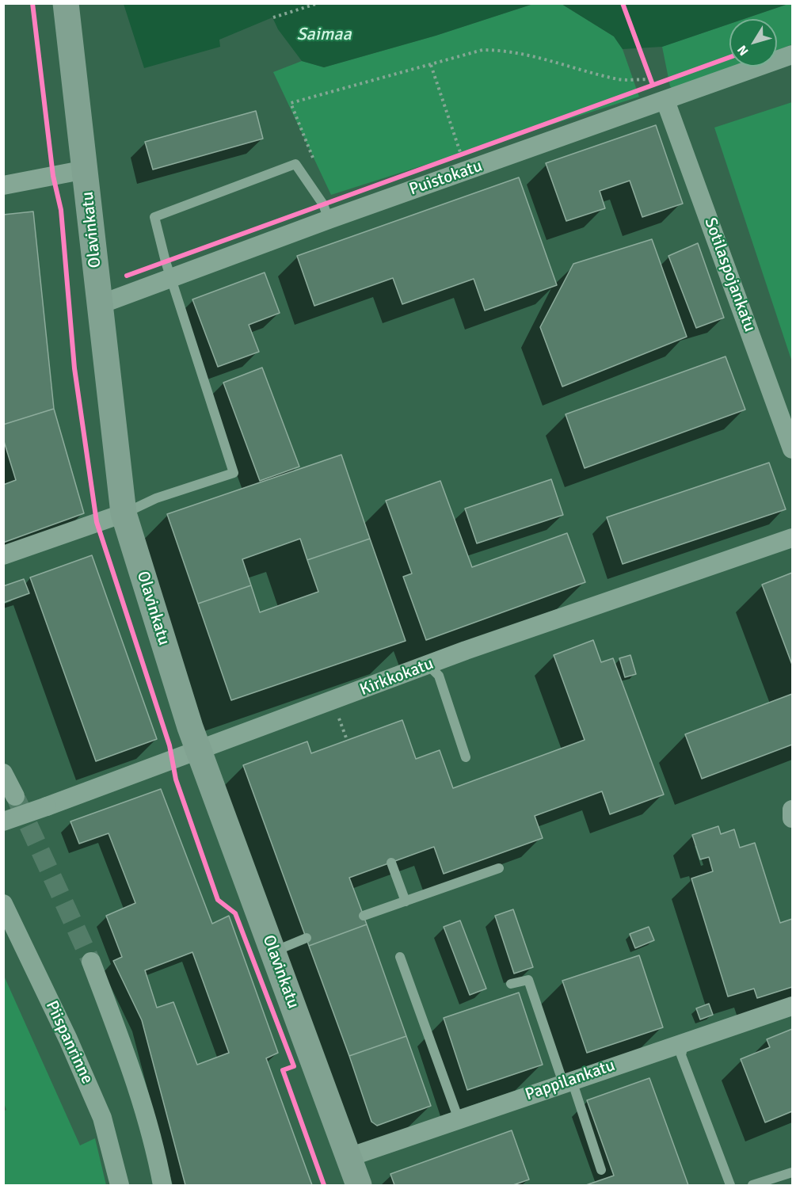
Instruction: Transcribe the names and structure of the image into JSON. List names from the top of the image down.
{
  "streets": {
    "main road": ["Olavinkatu"],
    "street": [
      "Puistokatu",
      "Sotilaspojankatu",
      "Kirkkokatu",
      "Piispanrinne",
      "Pappilankatu"
    ]
  },
  "crossings": [
    ["Puistokatu", "Olavinkatu"],
    ["Puistokatu", "Sotilaspojankatu"],
    ["Olavinkatu", "Kirkkokatu"],
    ["Olavinkatu", "Pappilankatu"]
  ],
  "water": ["Saimaa"],
  "north": "bottom left"
}
